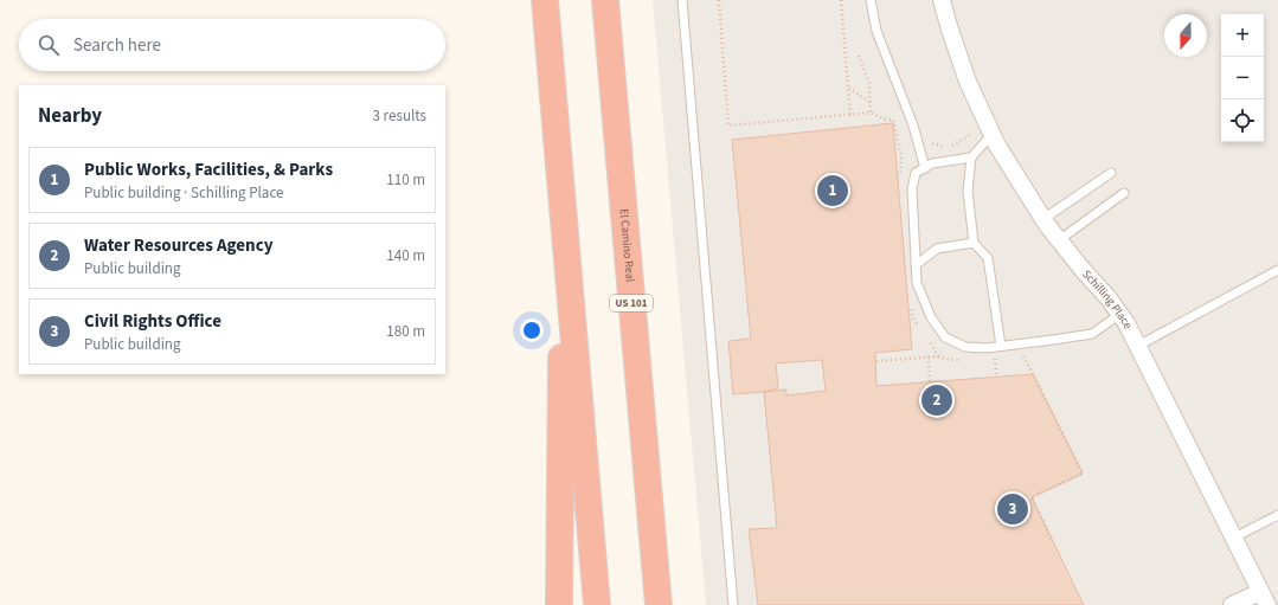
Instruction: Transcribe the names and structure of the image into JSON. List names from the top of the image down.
{
  "streets": {
    "highway": ["El Camino Real", "US 101"],
    "street": ["Schilling Place"]
  },
  "north": "bottom",
  "page": {
    "map_buttons": ["+", "−"],
    "search": "Search here",
    "heading": ["Nearby", "3 results"],
    "list": [
      {
        "mark": "1",
        "name": "Public Works, Facilities, & Parks",
        "note": "Public building · Schilling Place",
        "value": "110 m"
      },
      {
        "mark": "2",
        "name": "Water Resources Agency",
        "note": "Public building",
        "value": "140 m"
      },
      {
        "mark": "3",
        "name": "Civil Rights Office",
        "note": "Public building",
        "value": "180 m"
      }
    ],
    "pins": ["1", "2", "3"]
  }
}
